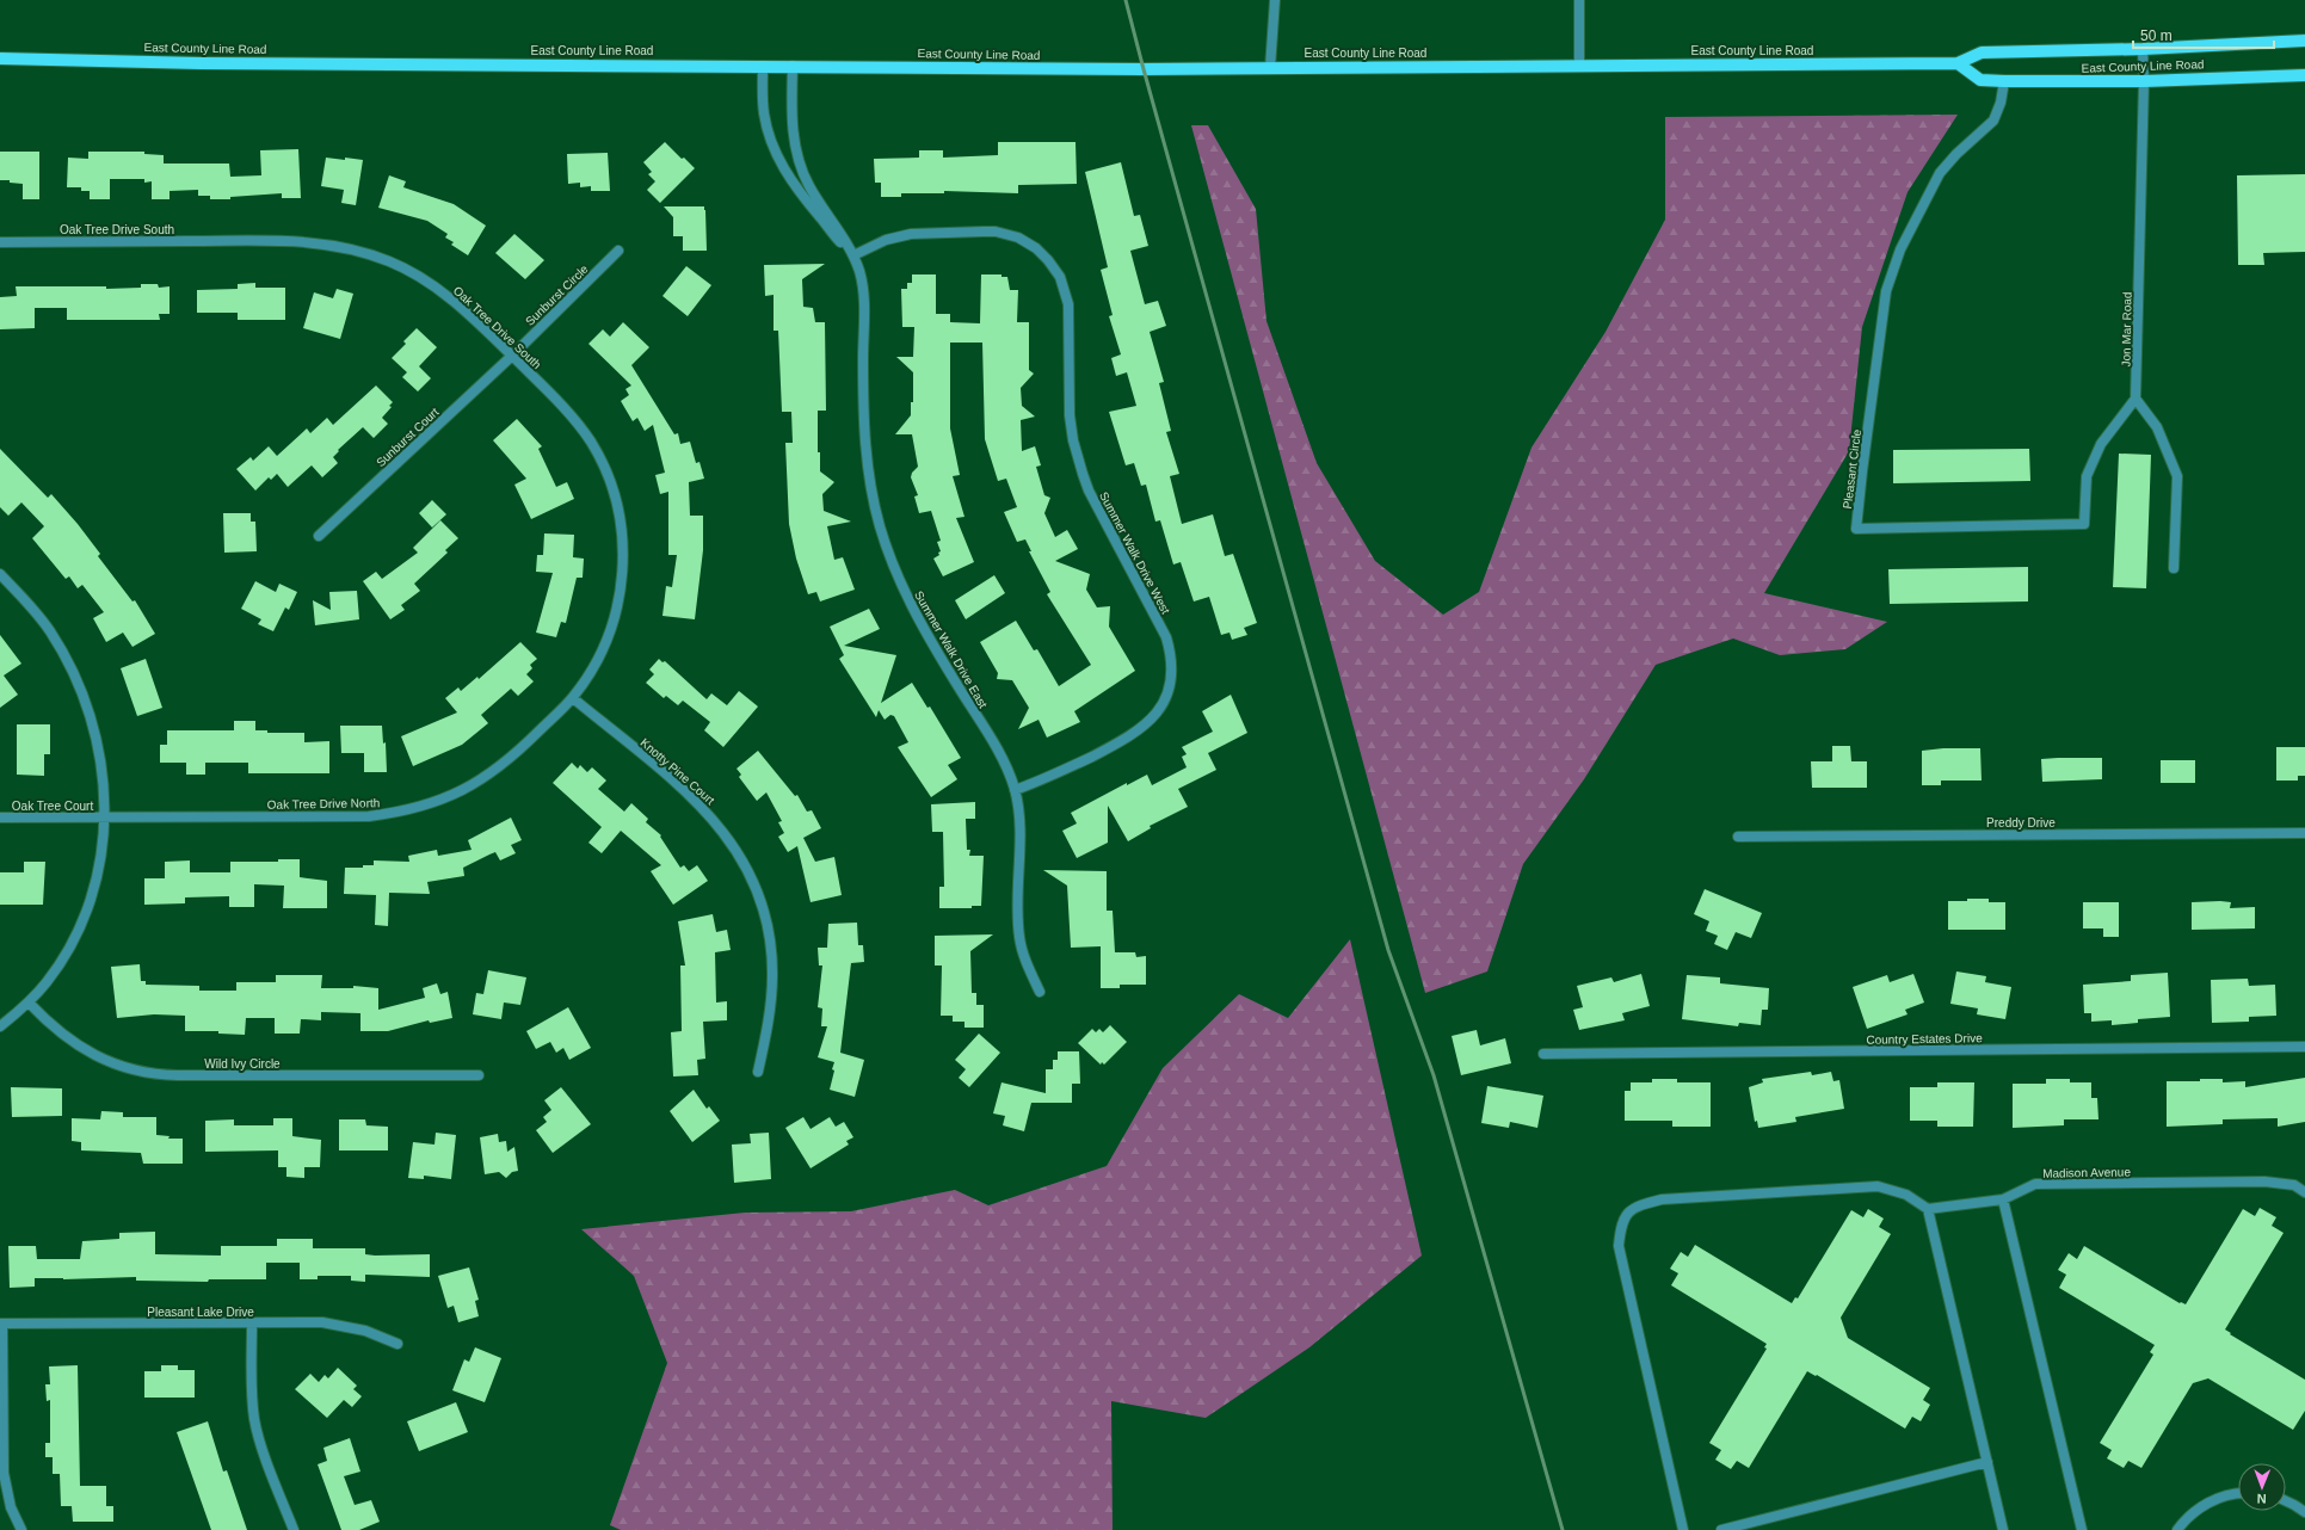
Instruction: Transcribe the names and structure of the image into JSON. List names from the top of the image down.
{
  "streets": {
    "main road": ["East County Line Road"],
    "street": [
      "Oak Tree Drive South",
      "Sunburst Circle",
      "Jon Mar Road",
      "Sunburst Court",
      "Pleasant Circle",
      "Summer Walk Drive West",
      "Summer Walk Drive East",
      "Knotty Pine Court",
      "Oak Tree Drive North",
      "Oak Tree Court",
      "Preddy Drive",
      "Country Estates Drive",
      "Wild Ivy Circle",
      "Madison Avenue",
      "Pleasant Lake Drive"
    ]
  },
  "crossings": [
    ["East County Line Road", "Jon Mar Road"],
    ["East County Line Road", "Pleasant Circle"],
    ["East County Line Road", "Summer Walk Drive East"],
    ["Oak Tree Drive South", "Sunburst Circle"],
    ["Oak Tree Drive South", "Sunburst Court"],
    ["Oak Tree Drive South", "Oak Tree Drive North"],
    ["Sunburst Circle", "Sunburst Court"],
    ["Jon Mar Road", "Pleasant Circle"],
    ["Summer Walk Drive West", "Summer Walk Drive East"],
    ["Knotty Pine Court", "Oak Tree Drive North"],
    ["Oak Tree Drive North", "Oak Tree Court"]
  ],
  "scale_bar": "50 m",
  "north": "bottom"
}
